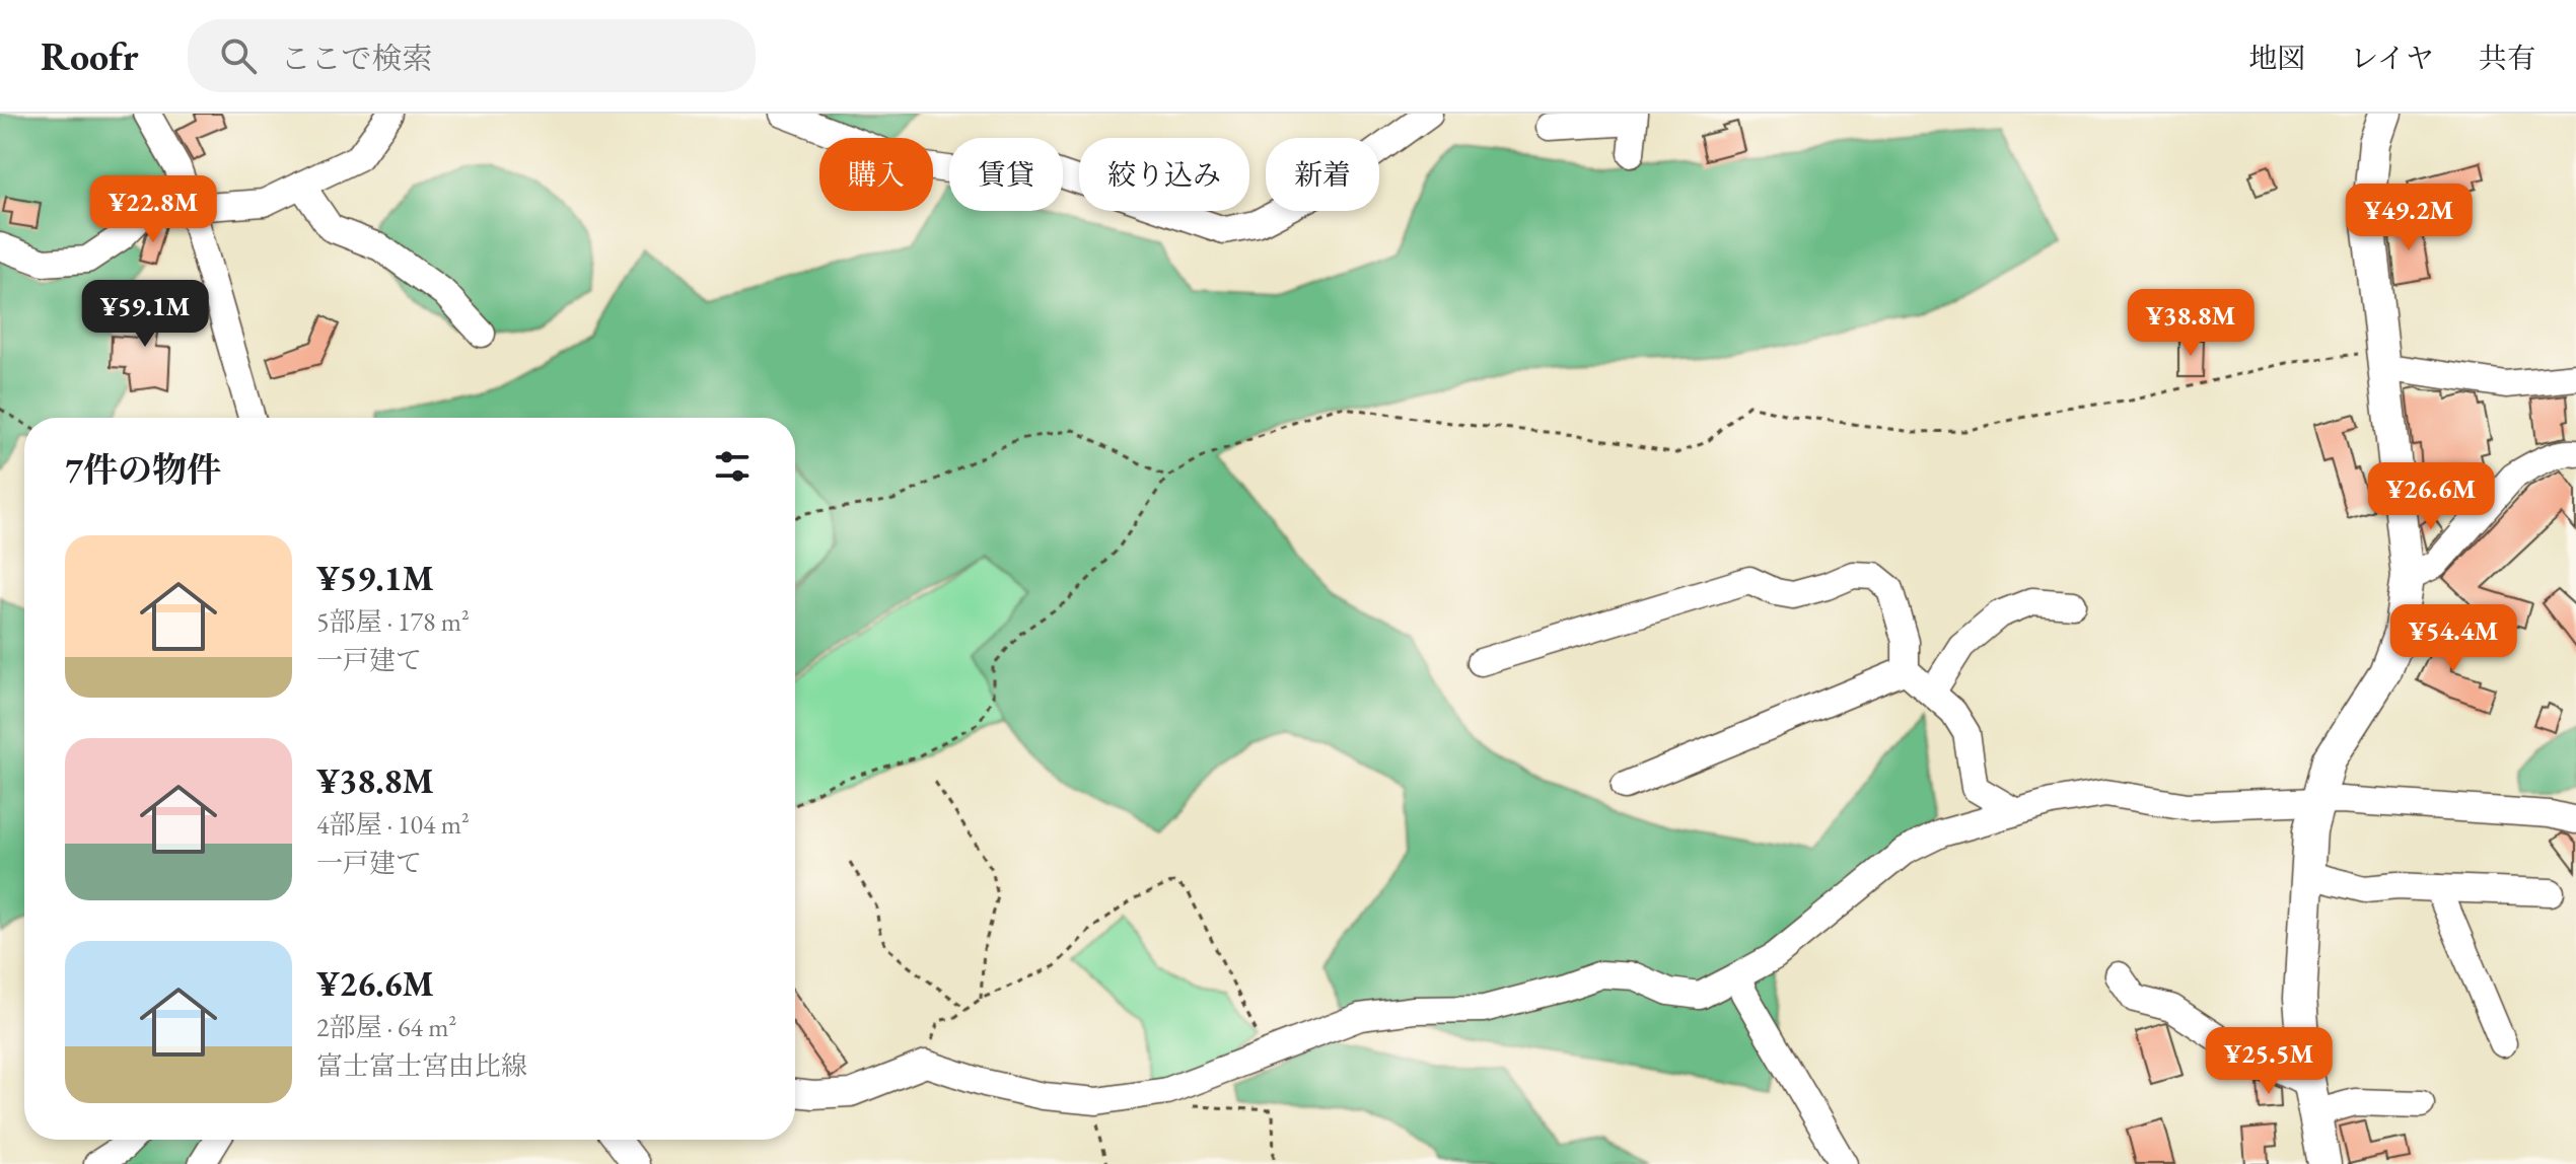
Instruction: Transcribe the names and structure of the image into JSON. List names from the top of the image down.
{
  "page": {
    "header": "Roofr",
    "search": "ここで検索",
    "nav": ["地図", "レイヤ", "共有"],
    "chip": [
      "購入",
      "賃貸",
      "絞り込み",
      "新着"
    ],
    "price": [
      "¥22.8M",
      "¥49.2M",
      "¥59.1M",
      "¥38.8M",
      "¥26.6M",
      "¥54.4M",
      "¥25.5M"
    ],
    "heading": "7件の物件",
    "list": [
      {
        "name": "¥59.1M",
        "note": "5部屋 · 178 m² · 一戸建て"
      },
      {
        "name": "¥38.8M",
        "note": "4部屋 · 104 m² · 一戸建て"
      },
      {
        "name": "¥26.6M",
        "note": "2部屋 · 64 m² · 富士富士宮由比線"
      }
    ]
  }
}
